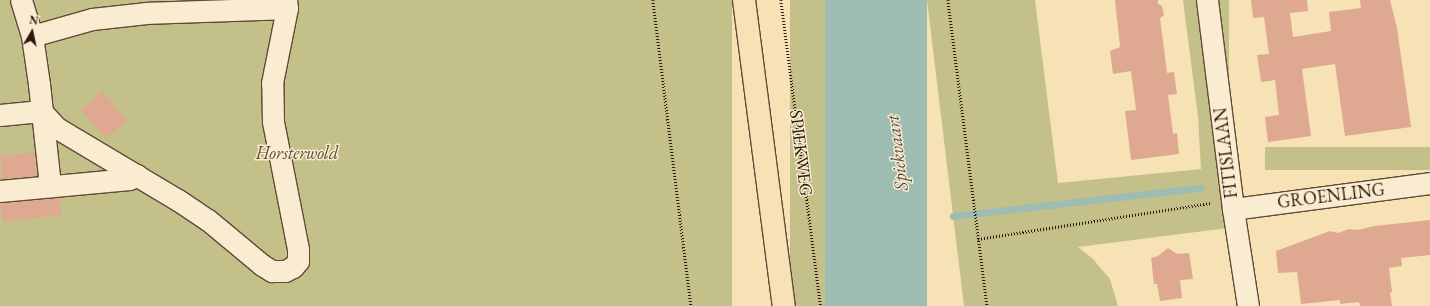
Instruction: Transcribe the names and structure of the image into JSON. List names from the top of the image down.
{
  "streets": {
    "main road": ["SPIEKWEG"],
    "street": ["FITISLAAN", "GROENLING"]
  },
  "crossings": [
    ["FITISLAAN", "GROENLING"]
  ],
  "water": ["Spiekvaart"],
  "parks": ["Horsterwold"],
  "north": "top"
}
